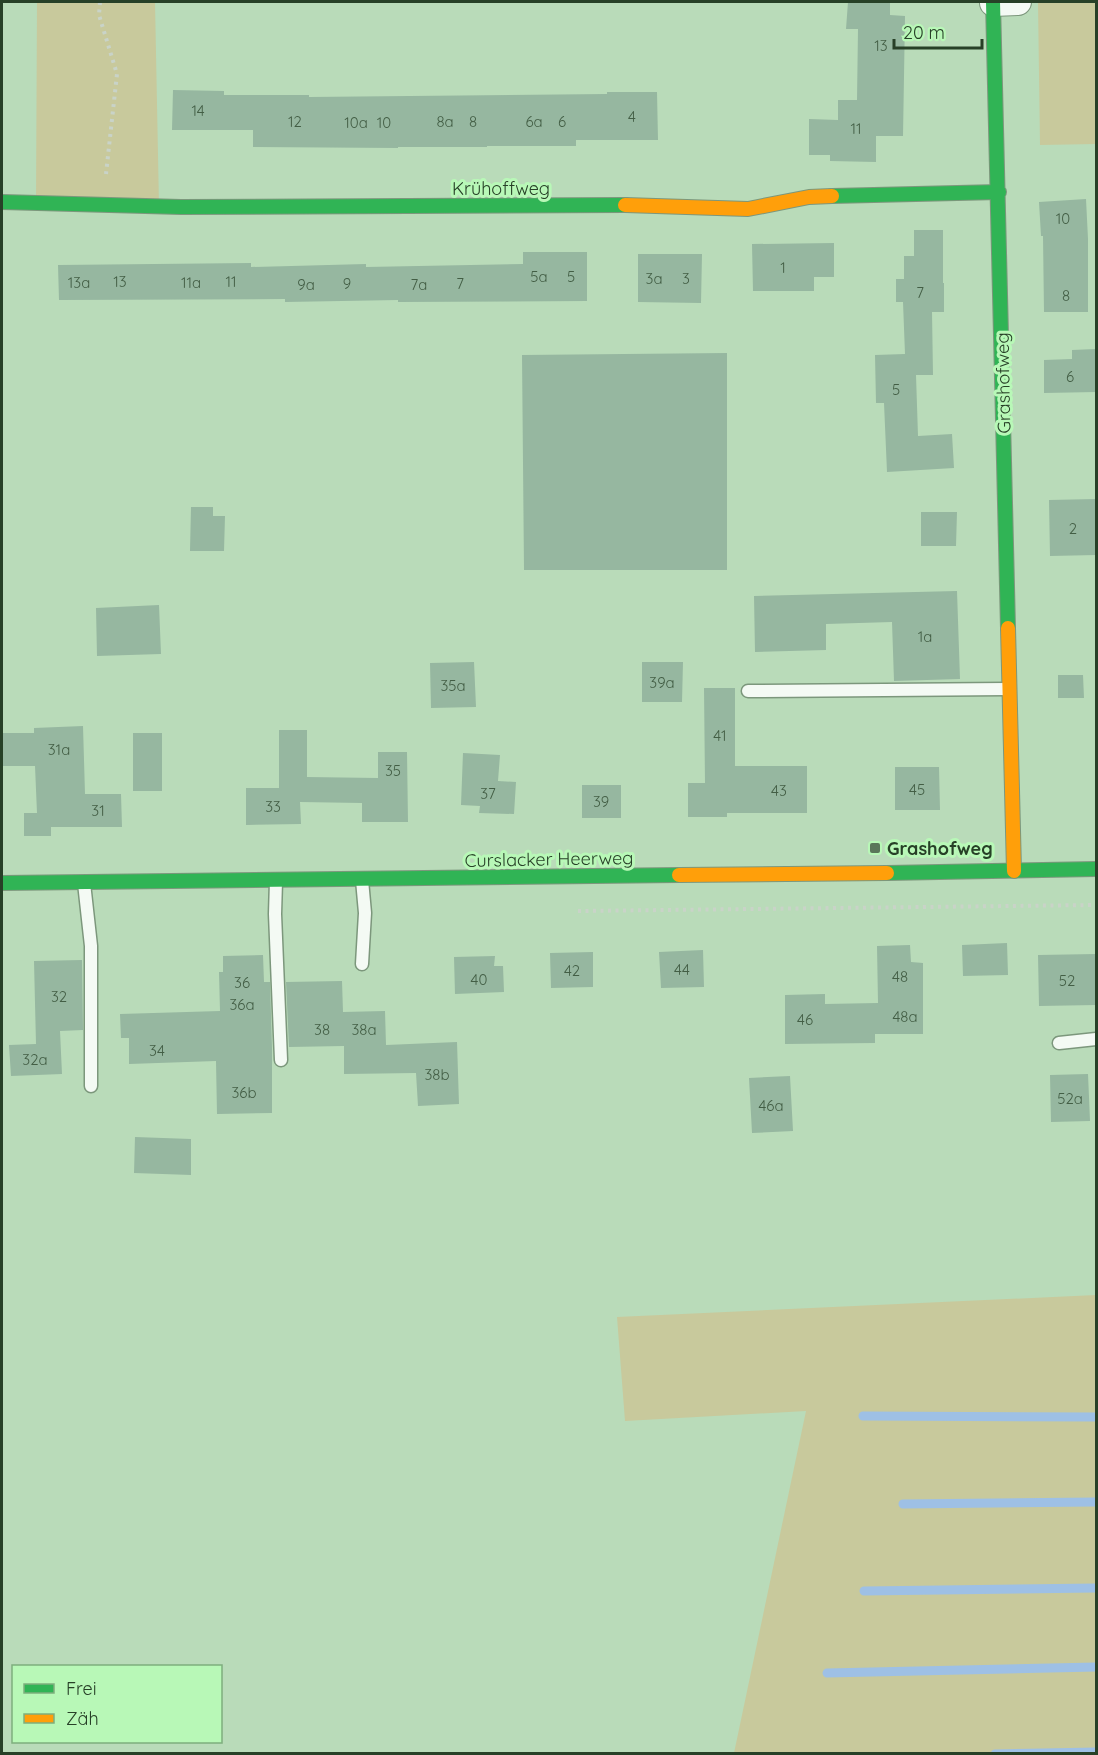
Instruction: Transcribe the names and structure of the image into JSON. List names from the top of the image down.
{
  "streets": {
    "street": ["Krühoffweg", "Grashofweg", "Curslacker Heerweg"]
  },
  "crossings": [
    ["Krühoffweg", "Grashofweg"],
    ["Grashofweg", "Curslacker Heerweg"]
  ],
  "places": {
    "transit": ["Grashofweg"]
  },
  "house_numbers": [
    "13",
    "14",
    "4",
    "12",
    "8a",
    "8",
    "6a",
    "6",
    "10a",
    "10",
    "11",
    "10",
    "1",
    "5a",
    "5",
    "3a",
    "3",
    "13",
    "11",
    "13a",
    "11a",
    "9",
    "7",
    "9a",
    "7a",
    "7",
    "8",
    "6",
    "5",
    "2",
    "1a",
    "39a",
    "35a",
    "41",
    "31a",
    "35",
    "45",
    "43",
    "37",
    "39",
    "33",
    "31",
    "44",
    "42",
    "48",
    "40",
    "52",
    "36",
    "32",
    "36a",
    "48a",
    "46",
    "38",
    "38a",
    "34",
    "32a",
    "38b",
    "36b",
    "52a",
    "46a"
  ],
  "legend": ["Frei", "Zäh"],
  "scale_bar": "20 m"
}
